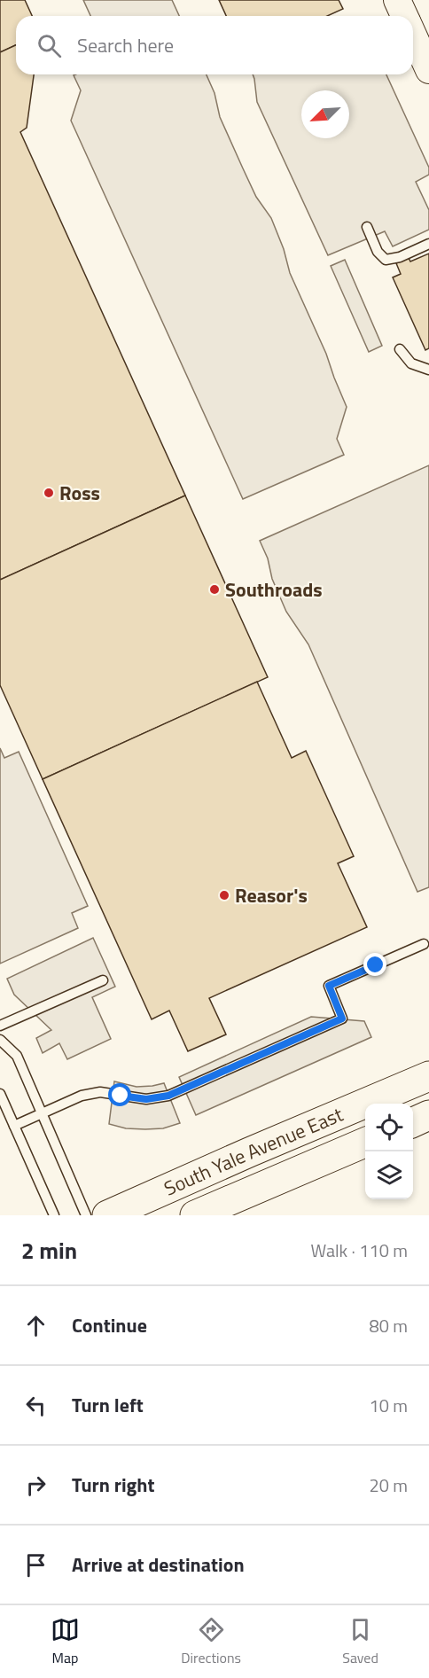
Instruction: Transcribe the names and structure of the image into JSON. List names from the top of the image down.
{
  "streets": {
    "main road": ["South Yale Avenue East"]
  },
  "places": ["Ross", "Southroads", "Reasor's"],
  "north": "bottom left",
  "page": {
    "search": "Search here",
    "heading": ["2 min", "Walk · 110 m"],
    "list": [
      ["Continue", "80 m"],
      ["Turn left", "10 m"],
      ["Turn right", "20 m"],
      "Arrive at destination"
    ],
    "nav": ["Map", "Directions", "Saved"]
  }
}
